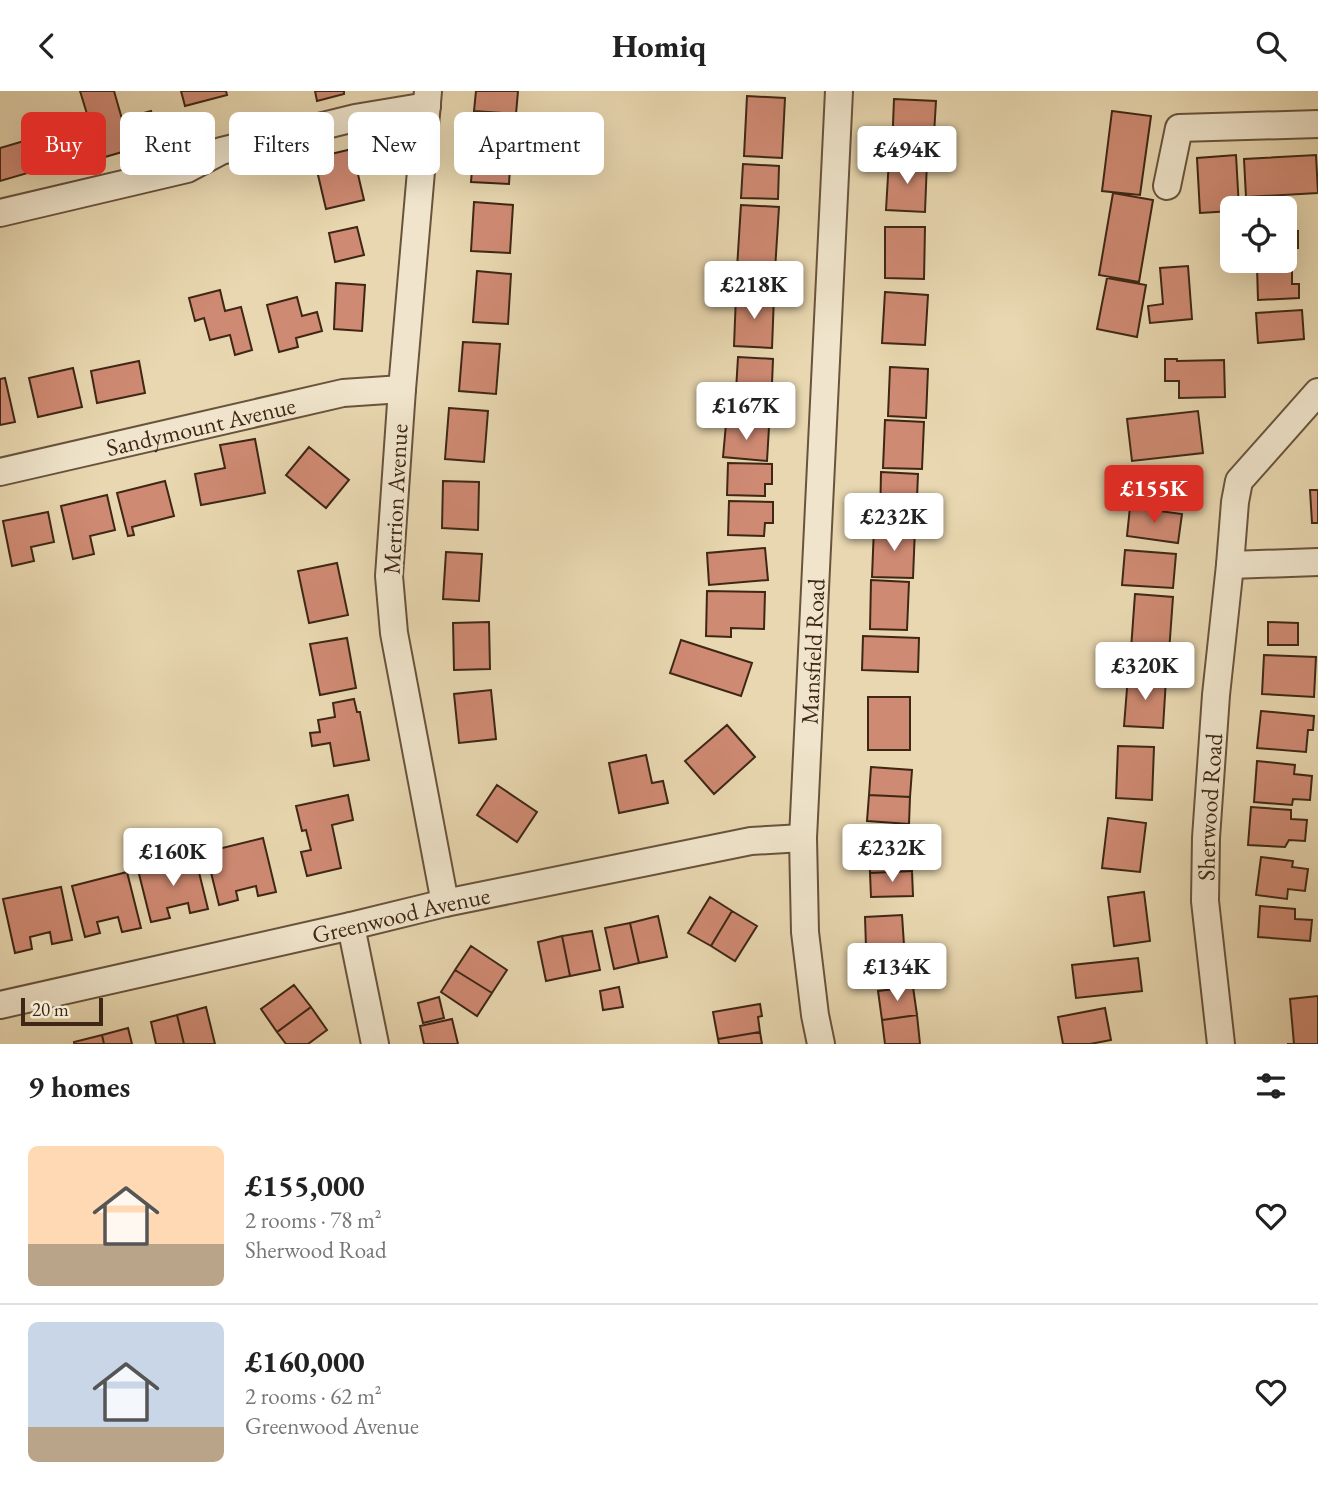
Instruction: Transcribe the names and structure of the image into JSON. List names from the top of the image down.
{
  "streets": {
    "street": [
      "Sandymount Avenue",
      "Merrion Avenue",
      "Mansfield Road",
      "Sherwood Road",
      "Greenwood Avenue"
    ]
  },
  "crossings": [
    ["Sandymount Avenue", "Merrion Avenue"],
    ["Merrion Avenue", "Greenwood Avenue"],
    ["Mansfield Road", "Greenwood Avenue"]
  ],
  "scale_bar": "20 m",
  "page": {
    "header": "Homiq",
    "chip": [
      "Buy",
      "Rent",
      "Filters",
      "New",
      "Apartment"
    ],
    "price": [
      "£494K",
      "£218K",
      "£167K",
      "£155K",
      "£232K",
      "£320K",
      "£232K",
      "£160K",
      "£134K"
    ],
    "scale": "20 m",
    "heading": "9 homes",
    "list": [
      {
        "name": "£155,000",
        "note": "2 rooms · 78 m² · Sherwood Road"
      },
      {
        "name": "£160,000",
        "note": "2 rooms · 62 m² · Greenwood Avenue"
      }
    ]
  }
}
